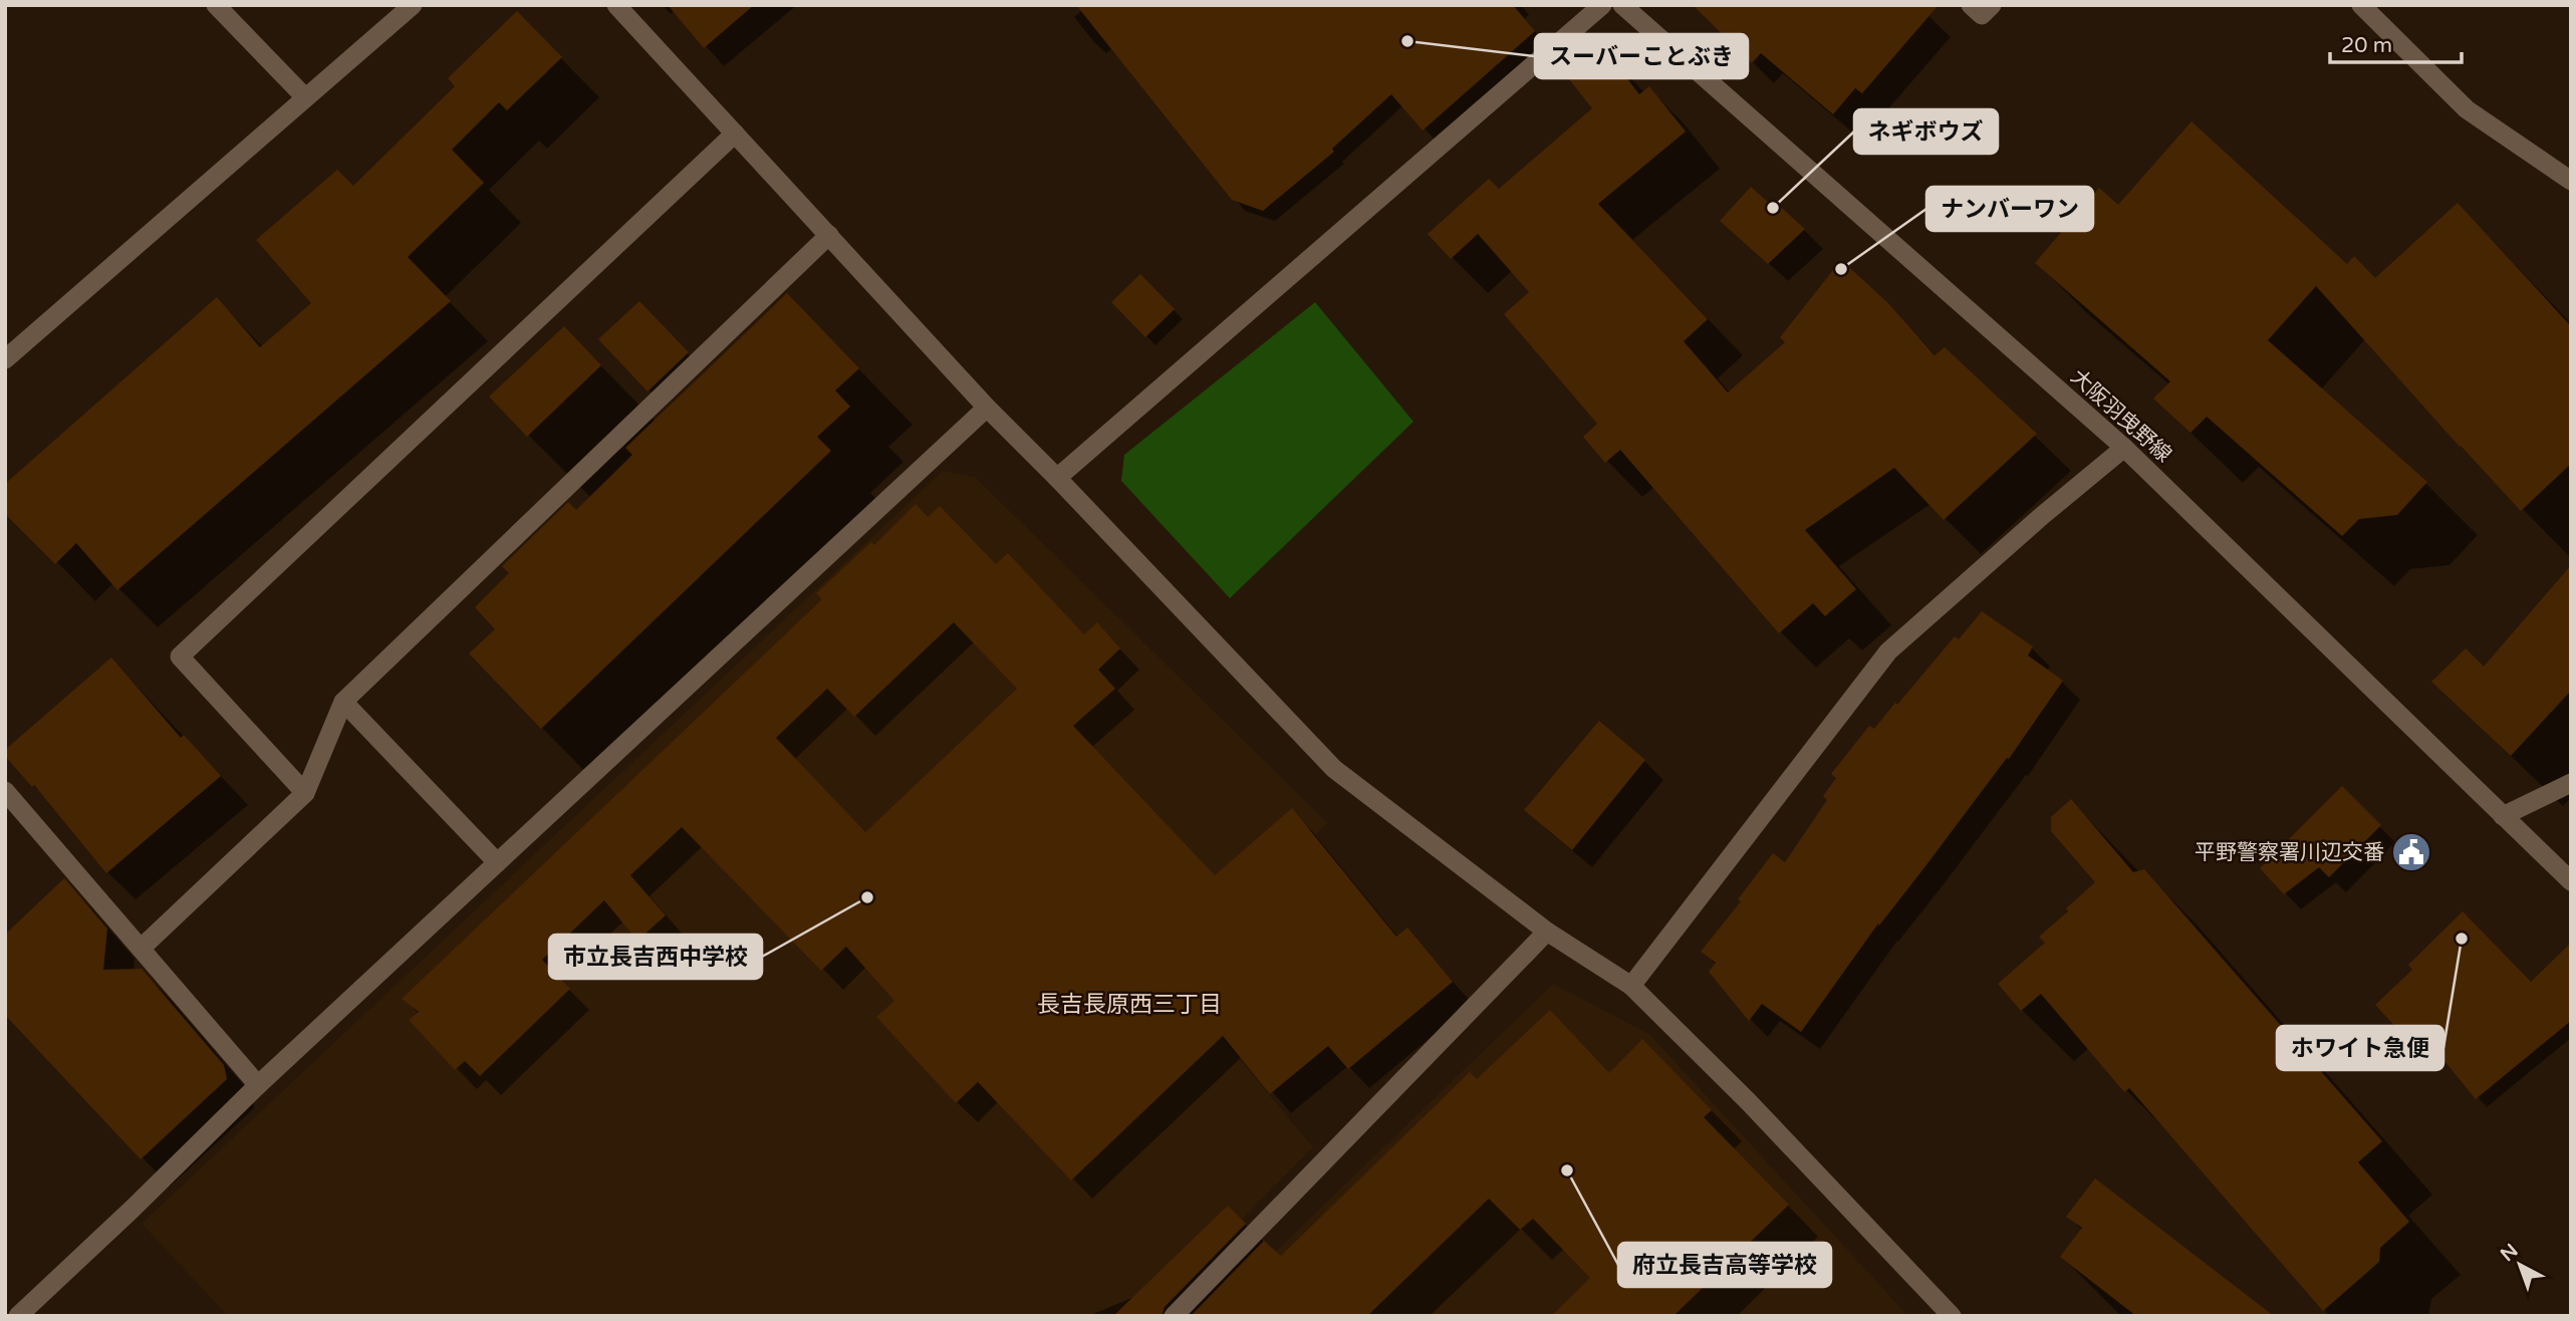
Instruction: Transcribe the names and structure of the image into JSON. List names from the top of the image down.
{
  "streets": {
    "street": ["大阪羽曳野線"]
  },
  "districts": ["長吉長原西三丁目"],
  "places": {
    "other": [
      "スーバーことぶき",
      "ネギボウズ",
      "ナンバーワン",
      "市立長吉西中学校",
      "ホワイト急便",
      "府立長吉高等学校"
    ],
    "public building": ["平野警察署川辺交番"]
  },
  "scale_bar": "20 m",
  "north": "top left"
}
